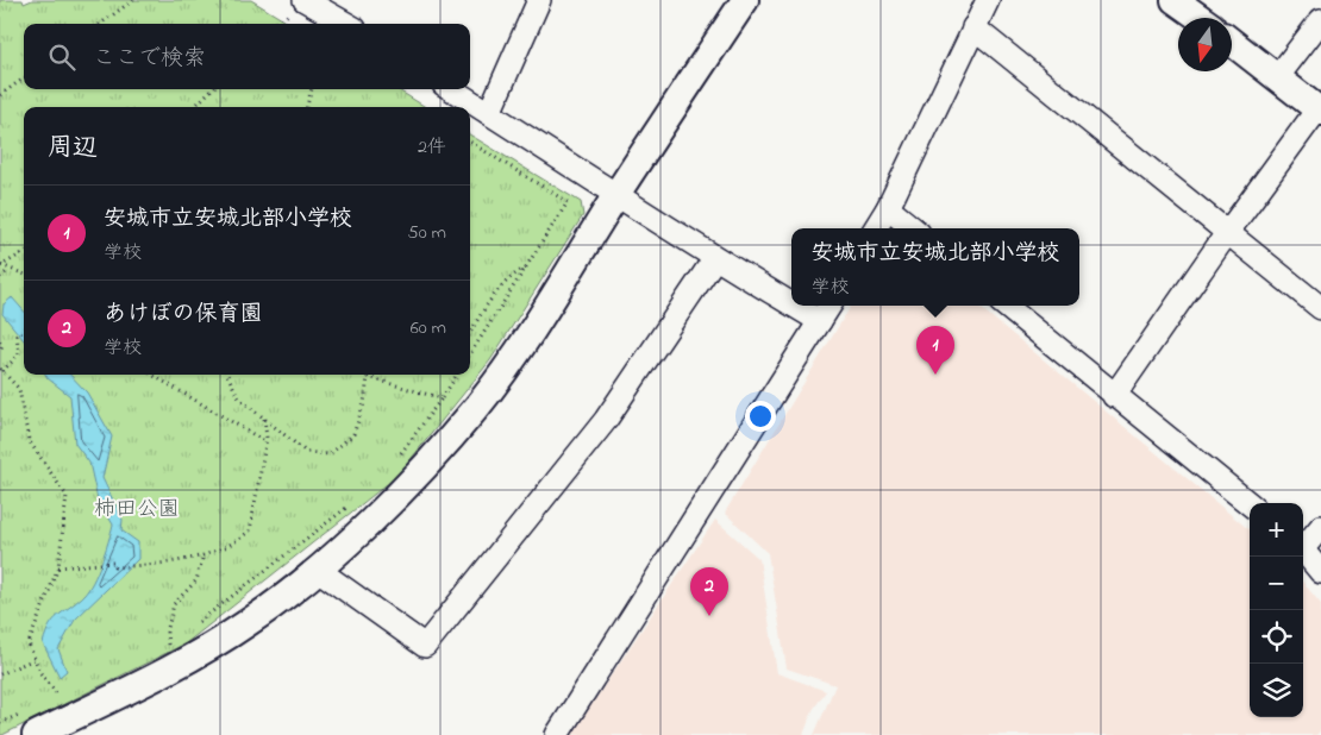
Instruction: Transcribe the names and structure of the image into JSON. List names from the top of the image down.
{
  "parks": ["柿田公園"],
  "north": "bottom",
  "page": {
    "search": "ここで検索",
    "heading": ["周辺", "2件"],
    "list": [
      {
        "mark": "1",
        "name": "安城市立安城北部小学校",
        "note": "学校",
        "value": "50 m"
      },
      {
        "mark": "2",
        "name": "あけぼの保育園",
        "note": "学校",
        "value": "60 m"
      }
    ],
    "popup": ["安城市立安城北部小学校", "学校"],
    "pins": ["1", "2"],
    "map_buttons": ["+", "−"]
  }
}
